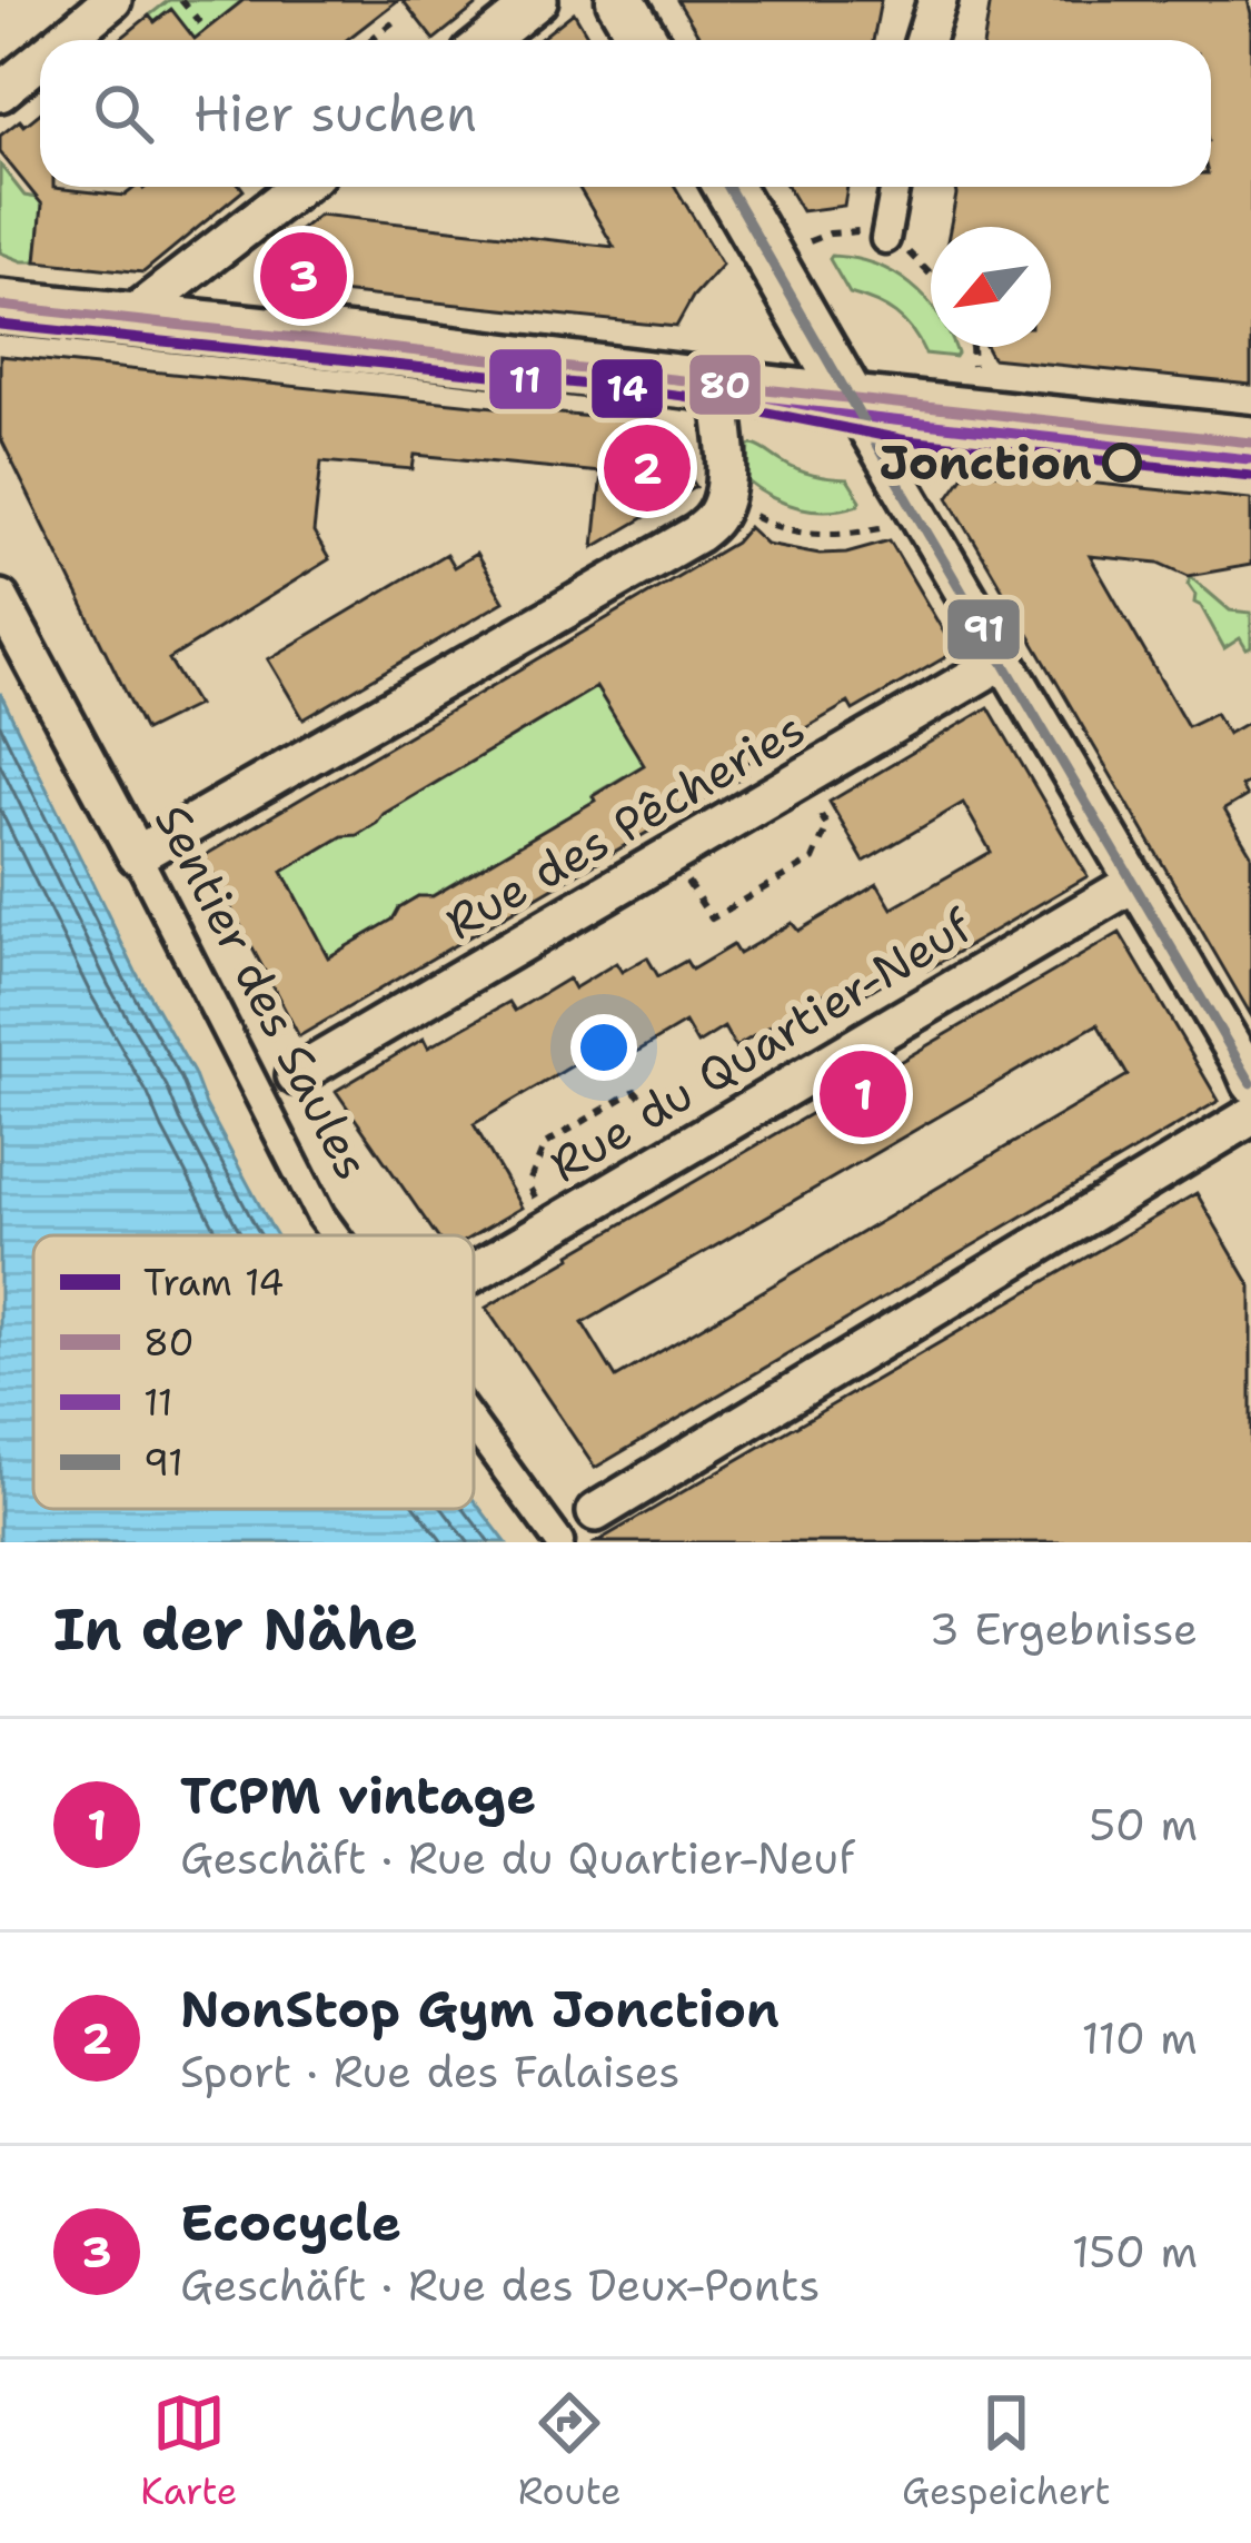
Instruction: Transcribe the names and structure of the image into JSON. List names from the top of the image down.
{
  "streets": {
    "street": ["Rue des Pêcheries", "Sentier des Saules", "Rue du Quartier-Neuf"]
  },
  "places": ["Jonction"],
  "lines": [
    "transit line 91",
    "transit line 80",
    "transit line 11",
    "tram line 14"
  ],
  "legend": [
    "Tram 14",
    "80",
    "11",
    "91"
  ],
  "north": "bottom left",
  "page": {
    "search": "Hier suchen",
    "pins": ["3", "2", "1"],
    "heading": ["In der Nähe", "3 Ergebnisse"],
    "list": [
      {
        "mark": "1",
        "name": "TCPM vintage",
        "note": "Geschäft · Rue du Quartier-Neuf",
        "value": "50 m"
      },
      {
        "mark": "2",
        "name": "NonStop Gym Jonction",
        "note": "Sport · Rue des Falaises",
        "value": "110 m"
      },
      {
        "mark": "3",
        "name": "Ecocycle",
        "note": "Geschäft · Rue des Deux-Ponts",
        "value": "150 m"
      }
    ],
    "nav": ["Karte", "Route", "Gespeichert"]
  }
}
